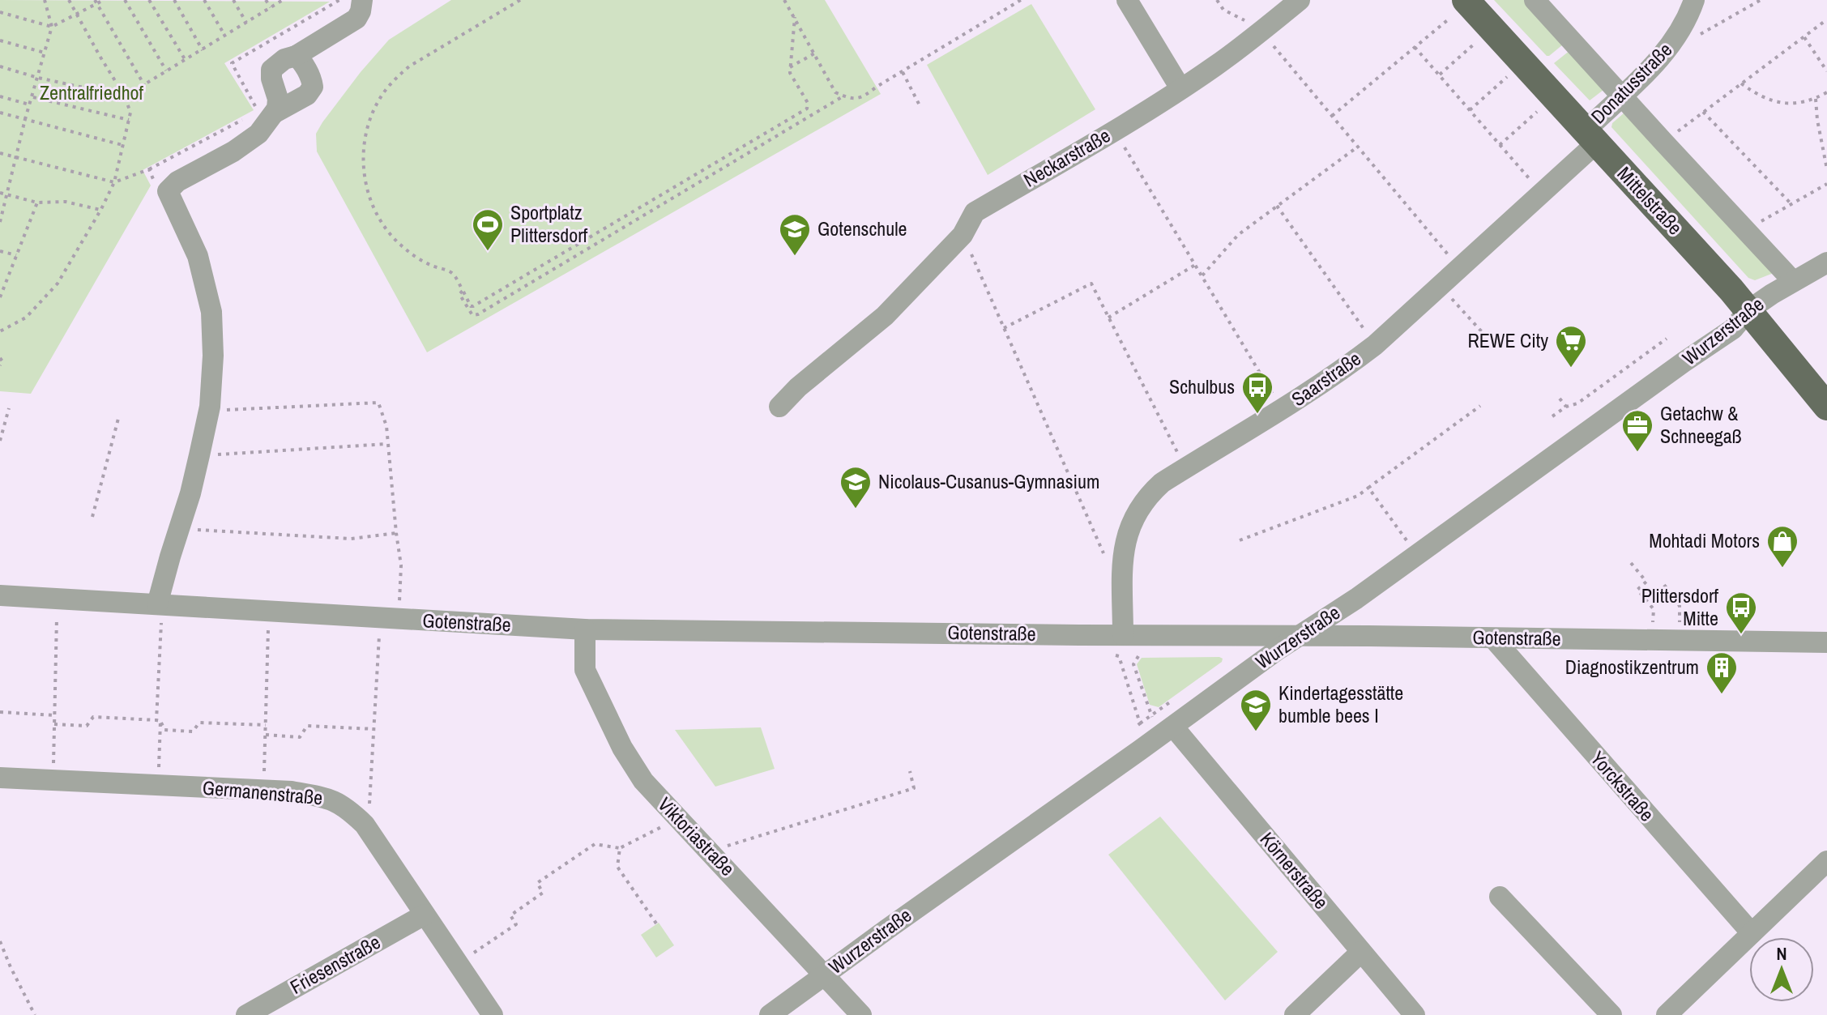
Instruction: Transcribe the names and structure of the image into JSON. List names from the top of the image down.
{
  "streets": {
    "main road": ["Mittelstraße"],
    "street": [
      "Donatusstraße",
      "Neckarstraße",
      "Wurzerstraße",
      "Saarstraße",
      "Gotenstraße",
      "Yorckstraße",
      "Germanenstraße",
      "Viktoriastraße",
      "Körnerstraße",
      "Friesenstraße"
    ]
  },
  "crossings": [
    ["Donatusstraße", "Mittelstraße"],
    ["Donatusstraße", "Saarstraße"],
    ["Mittelstraße", "Wurzerstraße"],
    ["Mittelstraße", "Saarstraße"],
    ["Wurzerstraße", "Gotenstraße"],
    ["Wurzerstraße", "Viktoriastraße"],
    ["Wurzerstraße", "Körnerstraße"],
    ["Saarstraße", "Gotenstraße"],
    ["Gotenstraße", "Yorckstraße"],
    ["Gotenstraße", "Viktoriastraße"],
    ["Germanenstraße", "Friesenstraße"]
  ],
  "parks": ["Zentralfriedhof"],
  "places": {
    "sports": ["Sportplatz Plittersdorf"],
    "school or university": ["Gotenschule", "Nicolaus-Cusanus-Gymnasium", "Kindertagesstätte bumble bees I"],
    "supermarket": ["REWE City"],
    "bus stop": ["Schulbus", "Plittersdorf Mitte"],
    "office": ["Getachw & Schneegaß"],
    "shop": ["Mohtadi Motors"],
    "building": ["Diagnostikzentrum"]
  },
  "north": "top"
}
